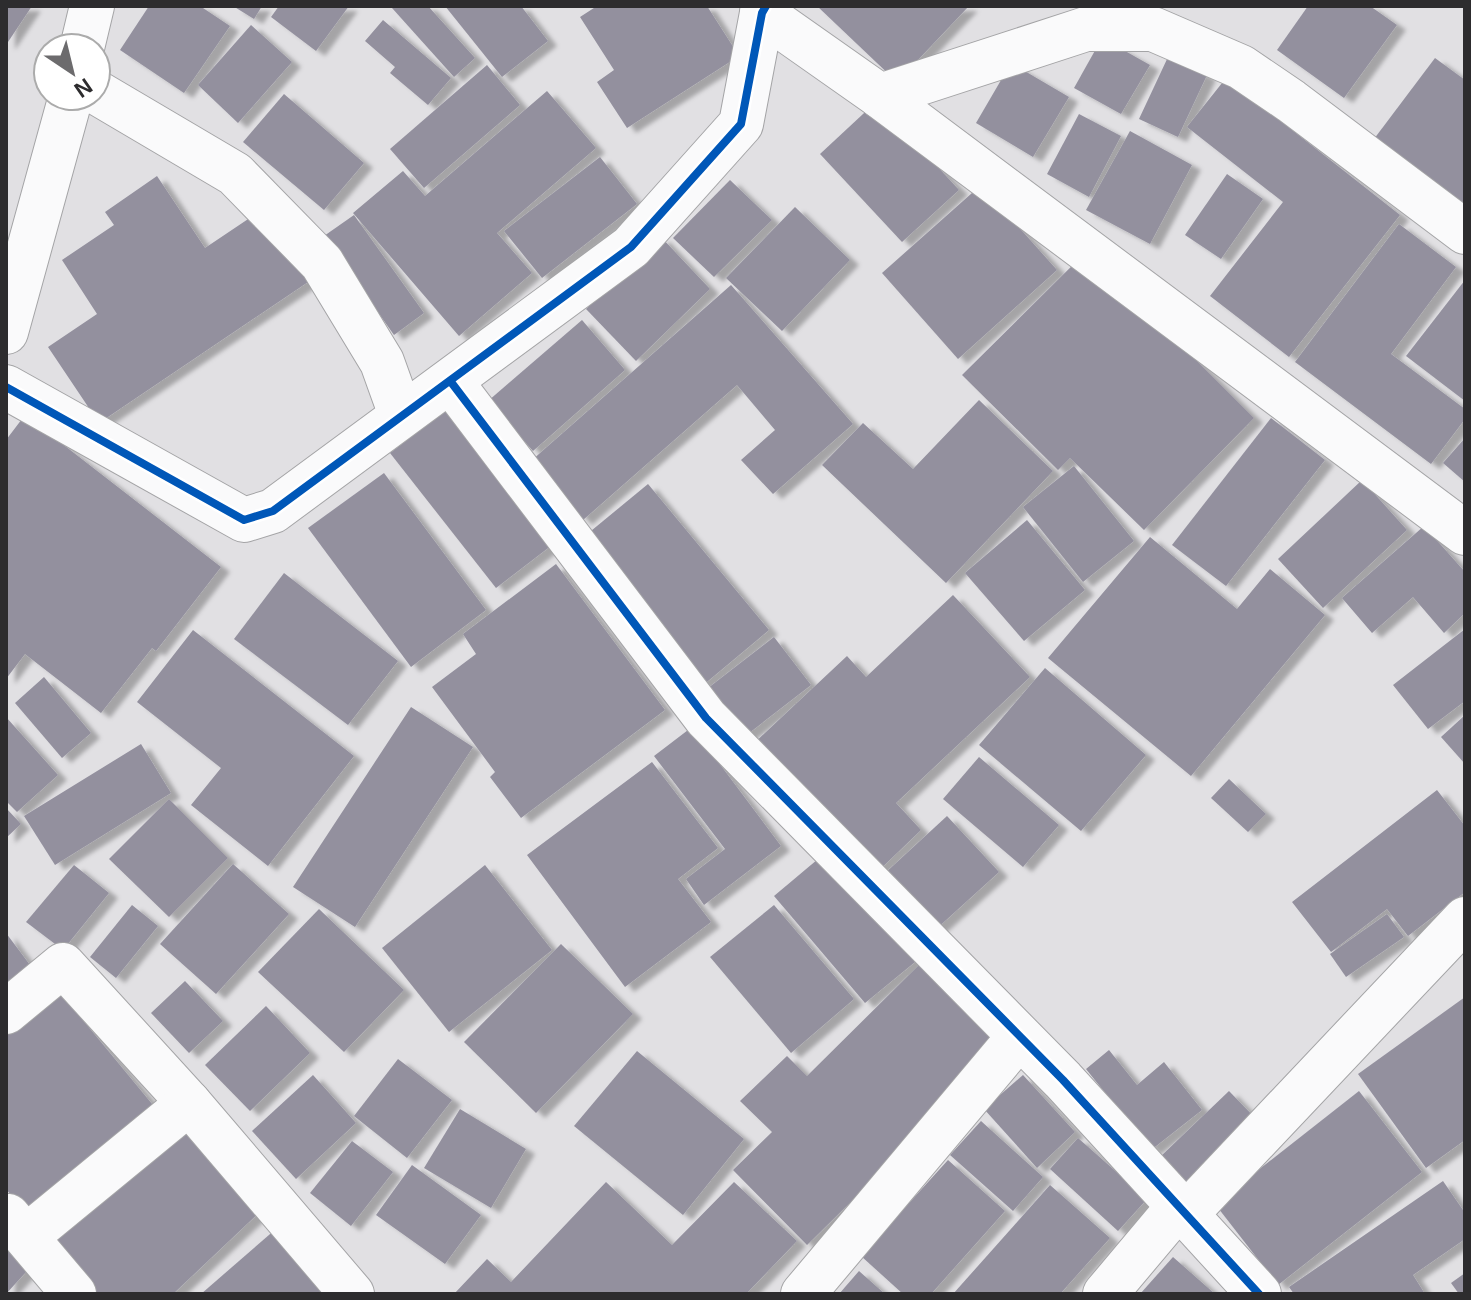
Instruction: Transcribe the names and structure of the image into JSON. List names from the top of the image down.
{
  "north": "bottom right"
}
